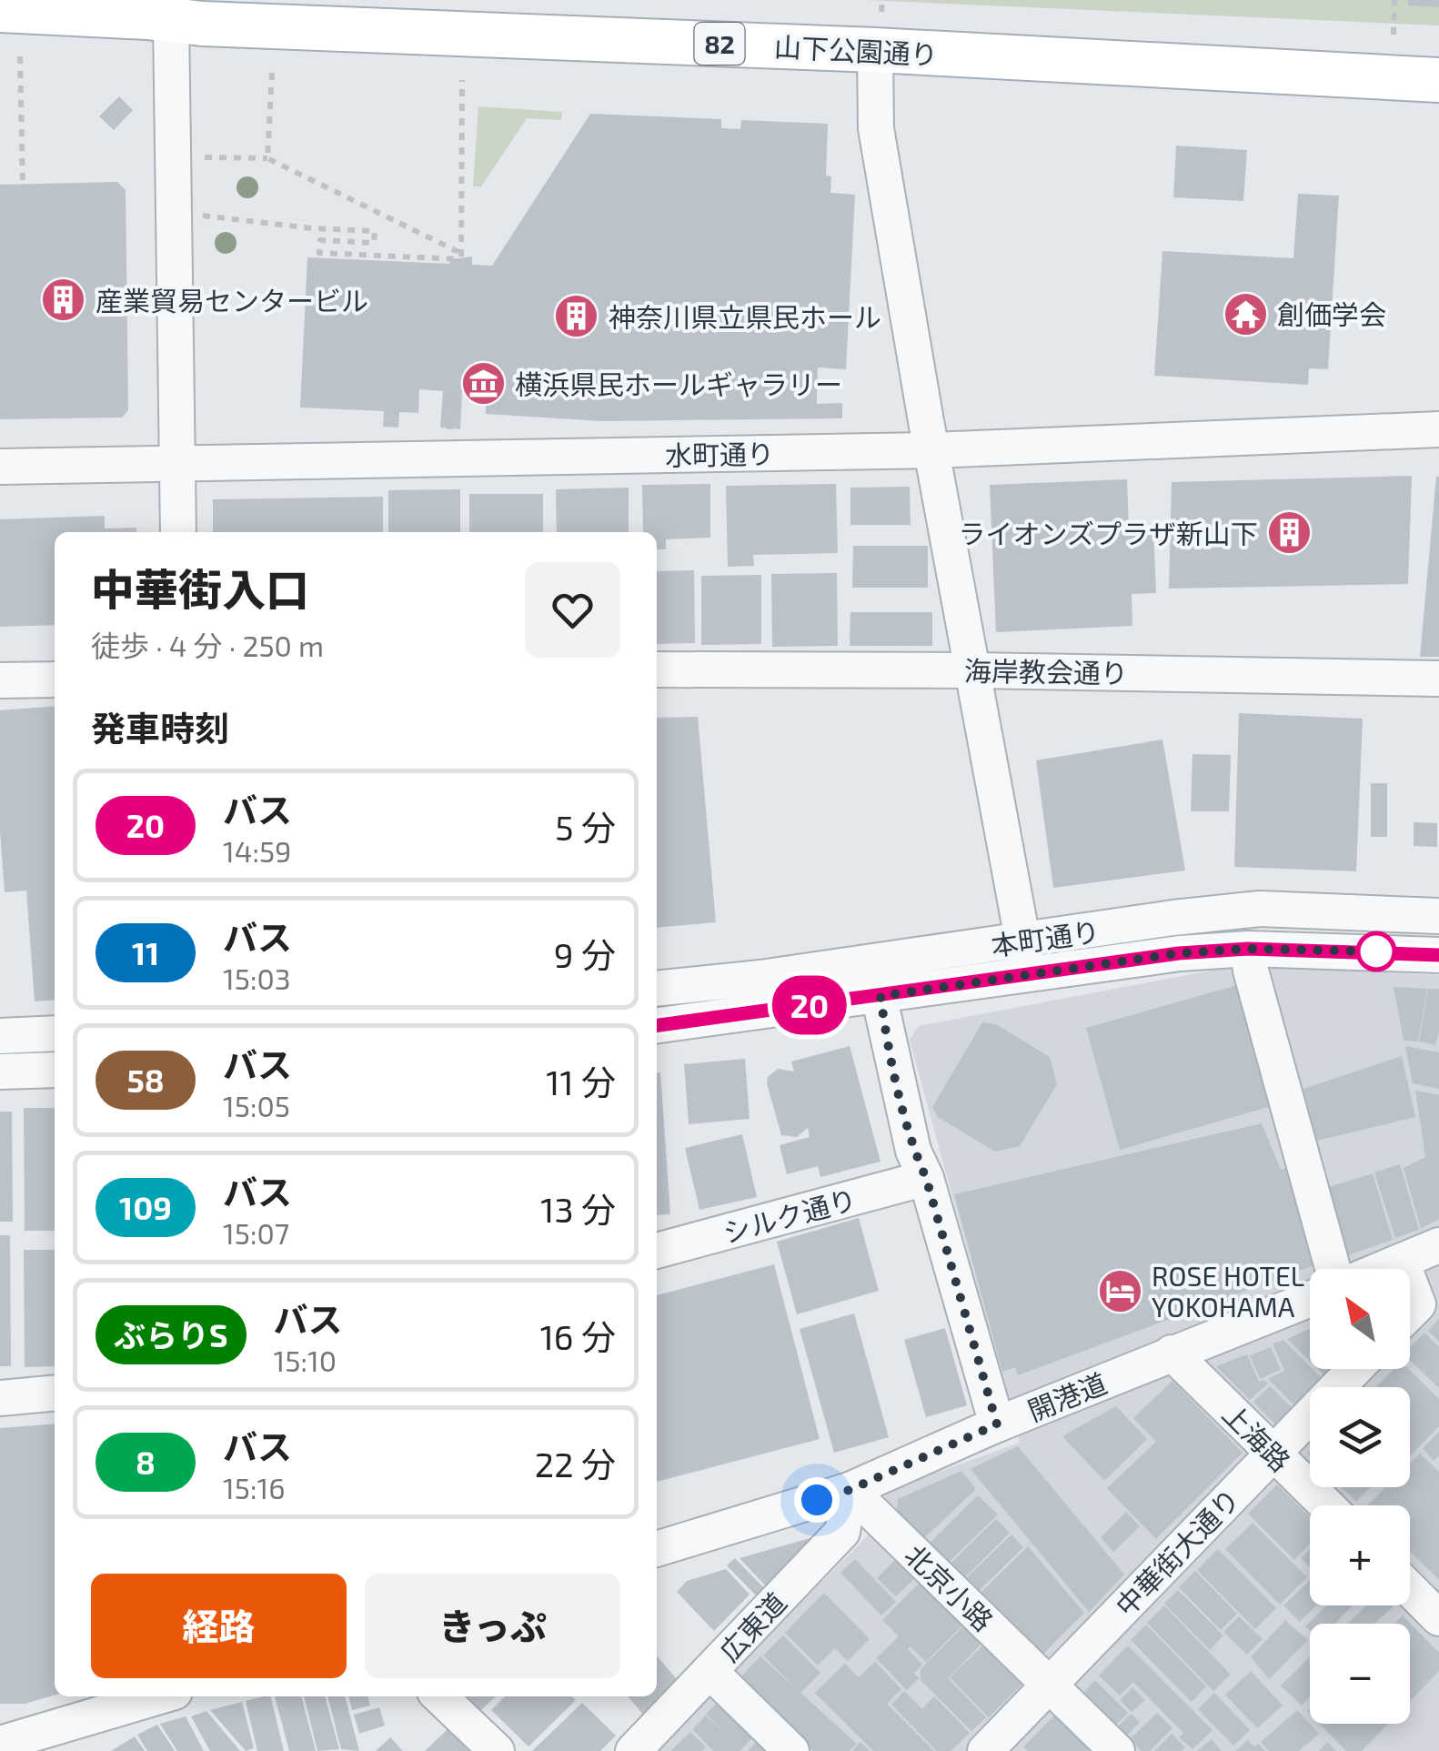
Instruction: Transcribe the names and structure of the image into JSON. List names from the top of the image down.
{
  "streets": {
    "main road": ["82", "山下公園通り"],
    "street": [
      "水町通り",
      "海岸教会通り",
      "本町通り",
      "シルク通り",
      "開港道",
      "上海路",
      "中華街大通り",
      "北京小路",
      "広東道"
    ]
  },
  "crossings": [
    ["開港道", "上海路"],
    ["開港道", "北京小路"],
    ["開港道", "広東道"],
    ["上海路", "中華街大通り"],
    ["中華街大通り", "北京小路"],
    ["北京小路", "広東道"]
  ],
  "places": {
    "building": ["産業貿易センタービル", "神奈川県立県民ホール", "ライオンズプラザ新山下"],
    "temple": ["創価学会"],
    "museum": ["横浜県民ホールギャラリー"],
    "hotel": ["ROSE HOTEL YOKOHAMA"]
  },
  "lines": ["bus line 20"],
  "north": "top left",
  "page": {
    "on_map": "20",
    "heading": [
      ["中華街入口", "徒歩 · 4 分 · 250 m"],
      "発車時刻"
    ],
    "list": [
      {
        "mark": "20",
        "name": "バス",
        "note": "14:59",
        "value": "5 分"
      },
      {
        "mark": "11",
        "name": "バス",
        "note": "15:03",
        "value": "9 分"
      },
      {
        "mark": "58",
        "name": "バス",
        "note": "15:05",
        "value": "11 分"
      },
      {
        "mark": "109",
        "name": "バス",
        "note": "15:07",
        "value": "13 分"
      },
      {
        "mark": "ぶらりS",
        "name": "バス",
        "note": "15:10",
        "value": "16 分"
      },
      {
        "mark": "8",
        "name": "バス",
        "note": "15:16",
        "value": "22 分"
      }
    ],
    "map_buttons": ["+", "−"],
    "buttons": ["経路", "きっぷ"]
  }
}
